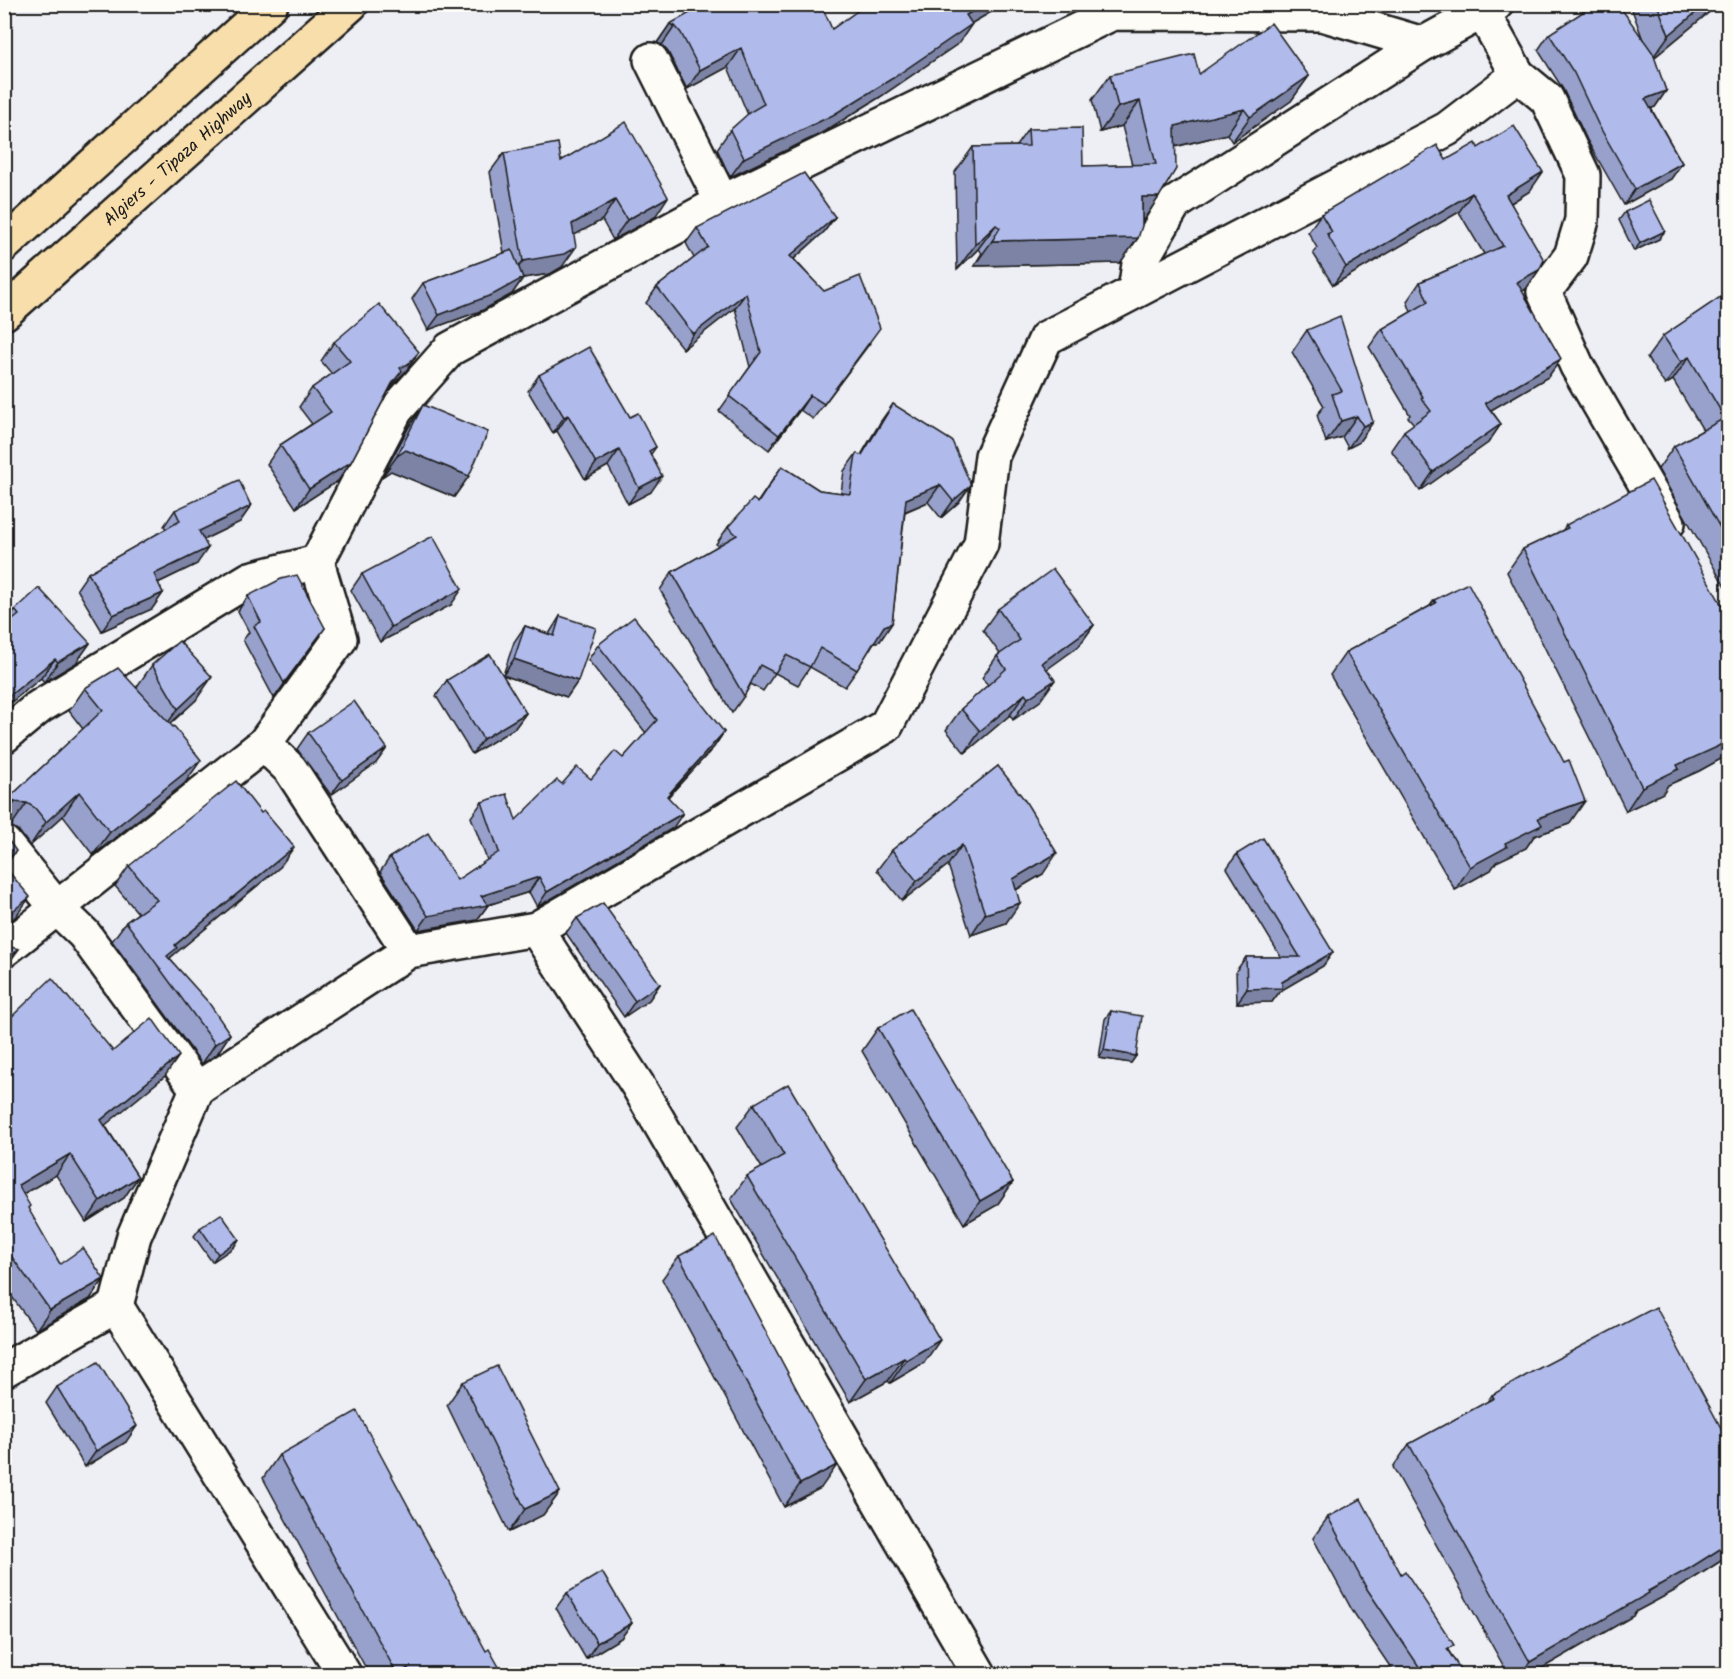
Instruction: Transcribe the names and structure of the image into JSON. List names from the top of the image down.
{
  "streets": {
    "highway": ["Algiers - Tipaza Highway"]
  }
}
